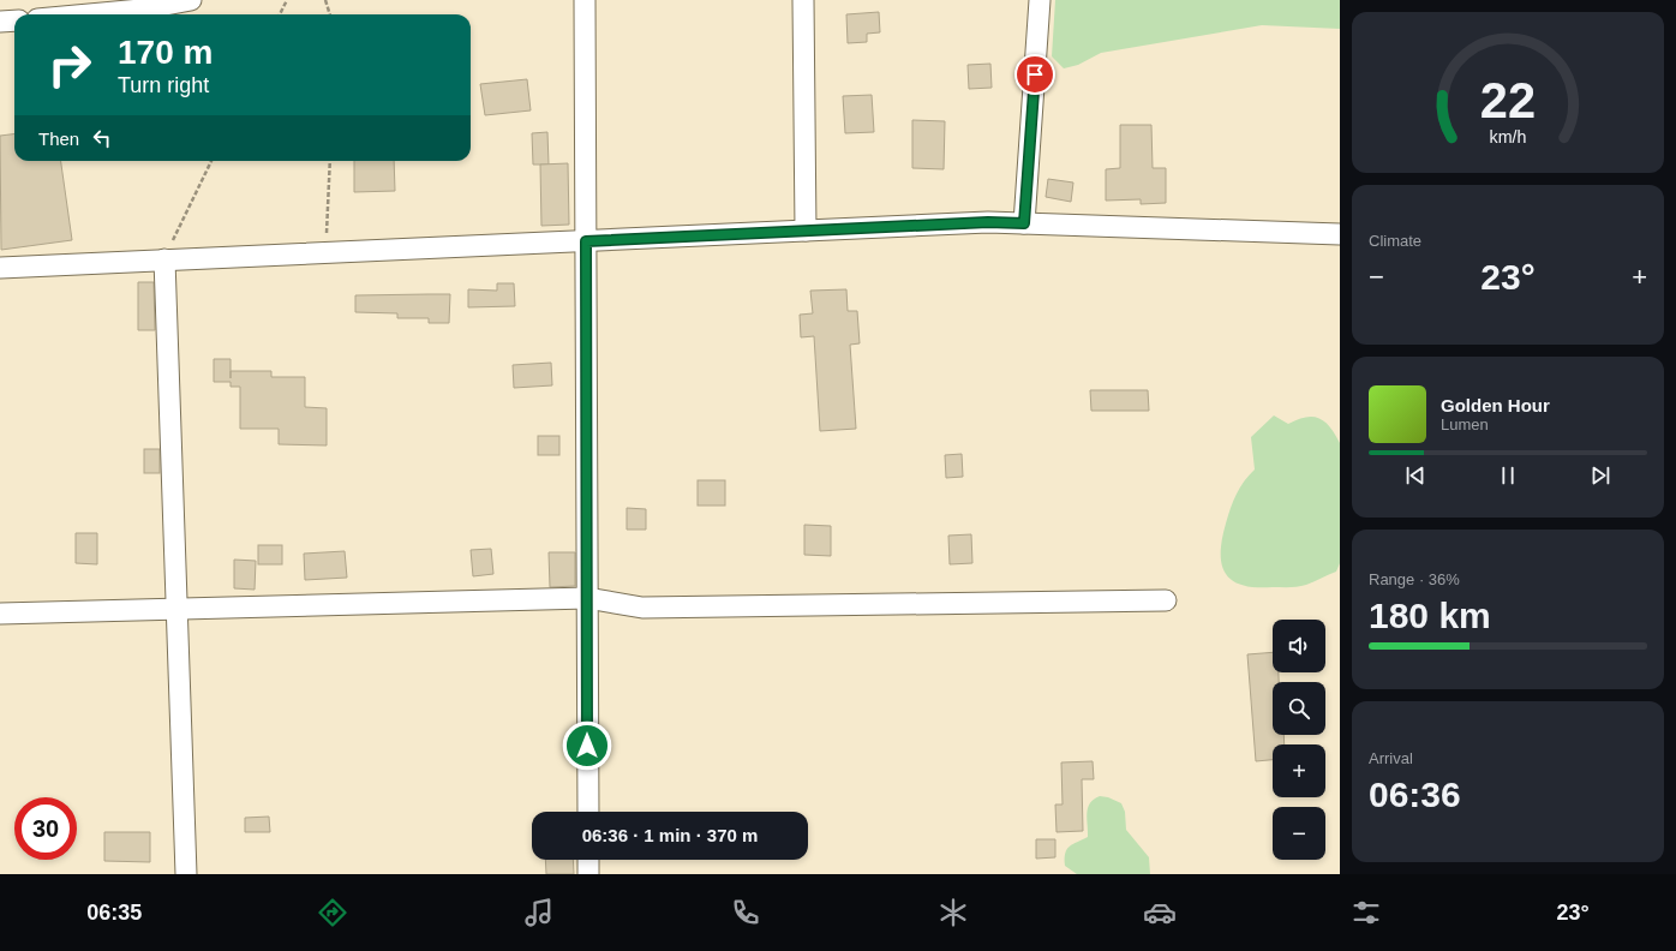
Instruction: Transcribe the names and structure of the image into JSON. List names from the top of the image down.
{
  "page": {
    "turn": ["170 m", "Turn right"],
    "then": "Then",
    "tile": [
      "Climate",
      ["Range · 36%", "180 km"],
      ["Arrival", "06:36"]
    ],
    "heat": ["−", "23°", "+"],
    "song": ["Golden Hour", "Lumen"],
    "map_buttons": ["+", "−"],
    "limit": "30",
    "trip": "06:36 · 1 min · 370 m",
    "tabs": ["06:35", "23°"],
    "gauge": ["22", "km/h"]
  }
}
